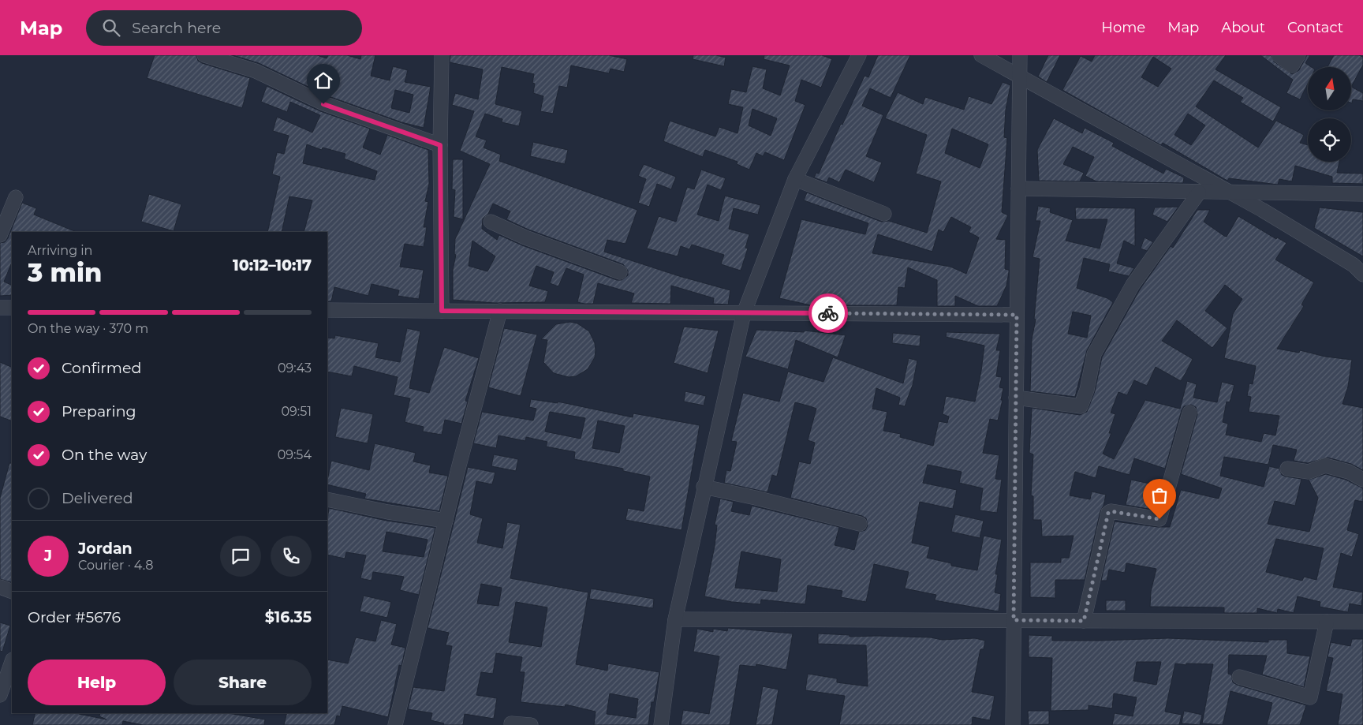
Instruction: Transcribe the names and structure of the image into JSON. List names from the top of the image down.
{
  "north": "top",
  "page": {
    "header": "Map",
    "search": "Search here",
    "nav": [
      "Home",
      "Map",
      "About",
      "Contact"
    ],
    "heading": ["3 min", "Arriving in", "10:12–10:17"],
    "panel": [
      "Jordan",
      "Courier · 4.8",
      "Order #5676",
      "$16.35"
    ],
    "bar": "On the way · 370 m",
    "list": [
      ["Confirmed", "09:43"],
      ["Preparing", "09:51"],
      ["On the way", "09:54"],
      "Delivered"
    ],
    "round": "J",
    "buttons": ["Help", "Share"]
  }
}
